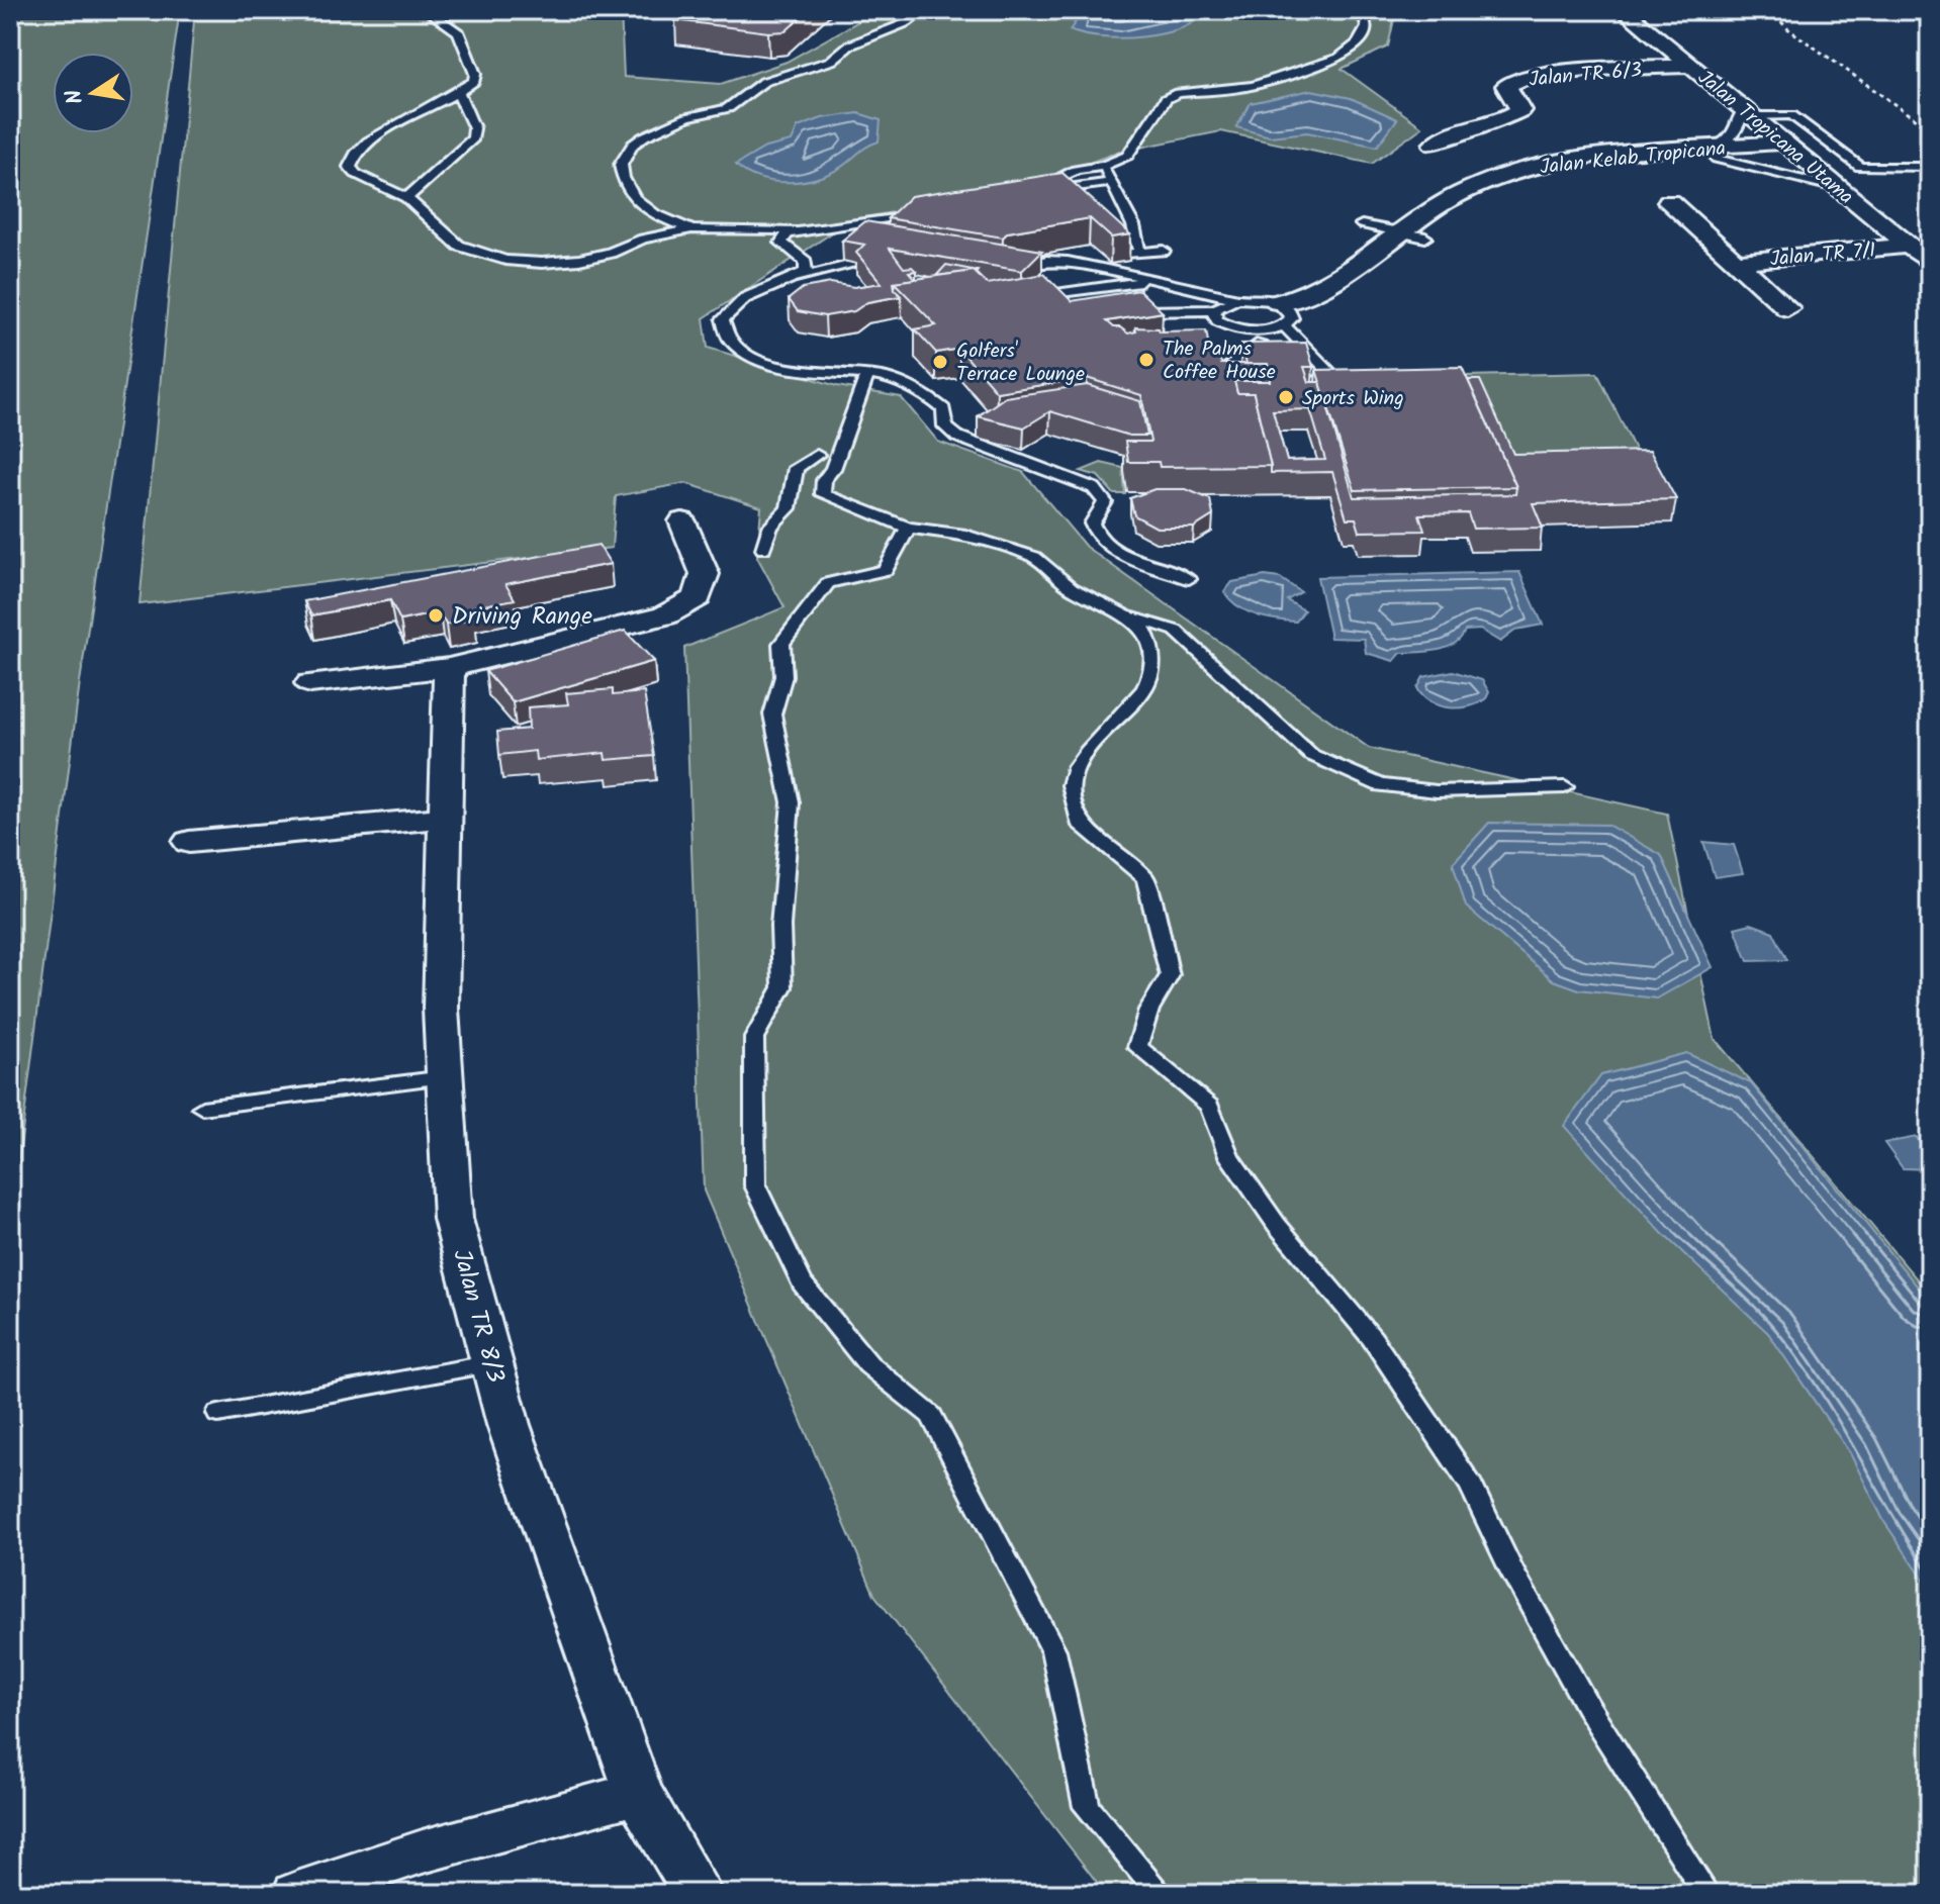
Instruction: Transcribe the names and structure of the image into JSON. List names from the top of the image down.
{
  "streets": {
    "street": [
      "Jalan TR 6/3",
      "Jalan Tropicana Utama",
      "Jalan Kelab Tropicana",
      "Jalan TR 7/1",
      "Jalan TR 8/3"
    ]
  },
  "crossings": [
    ["Jalan TR 6/3", "Jalan Tropicana Utama"],
    ["Jalan Tropicana Utama", "Jalan Kelab Tropicana"],
    ["Jalan Tropicana Utama", "Jalan TR 7/1"]
  ],
  "places": [
    "The Palms Coffee House",
    "Golfers' Terrace Lounge",
    "Sports Wing",
    "Driving Range"
  ],
  "north": "left"
}
